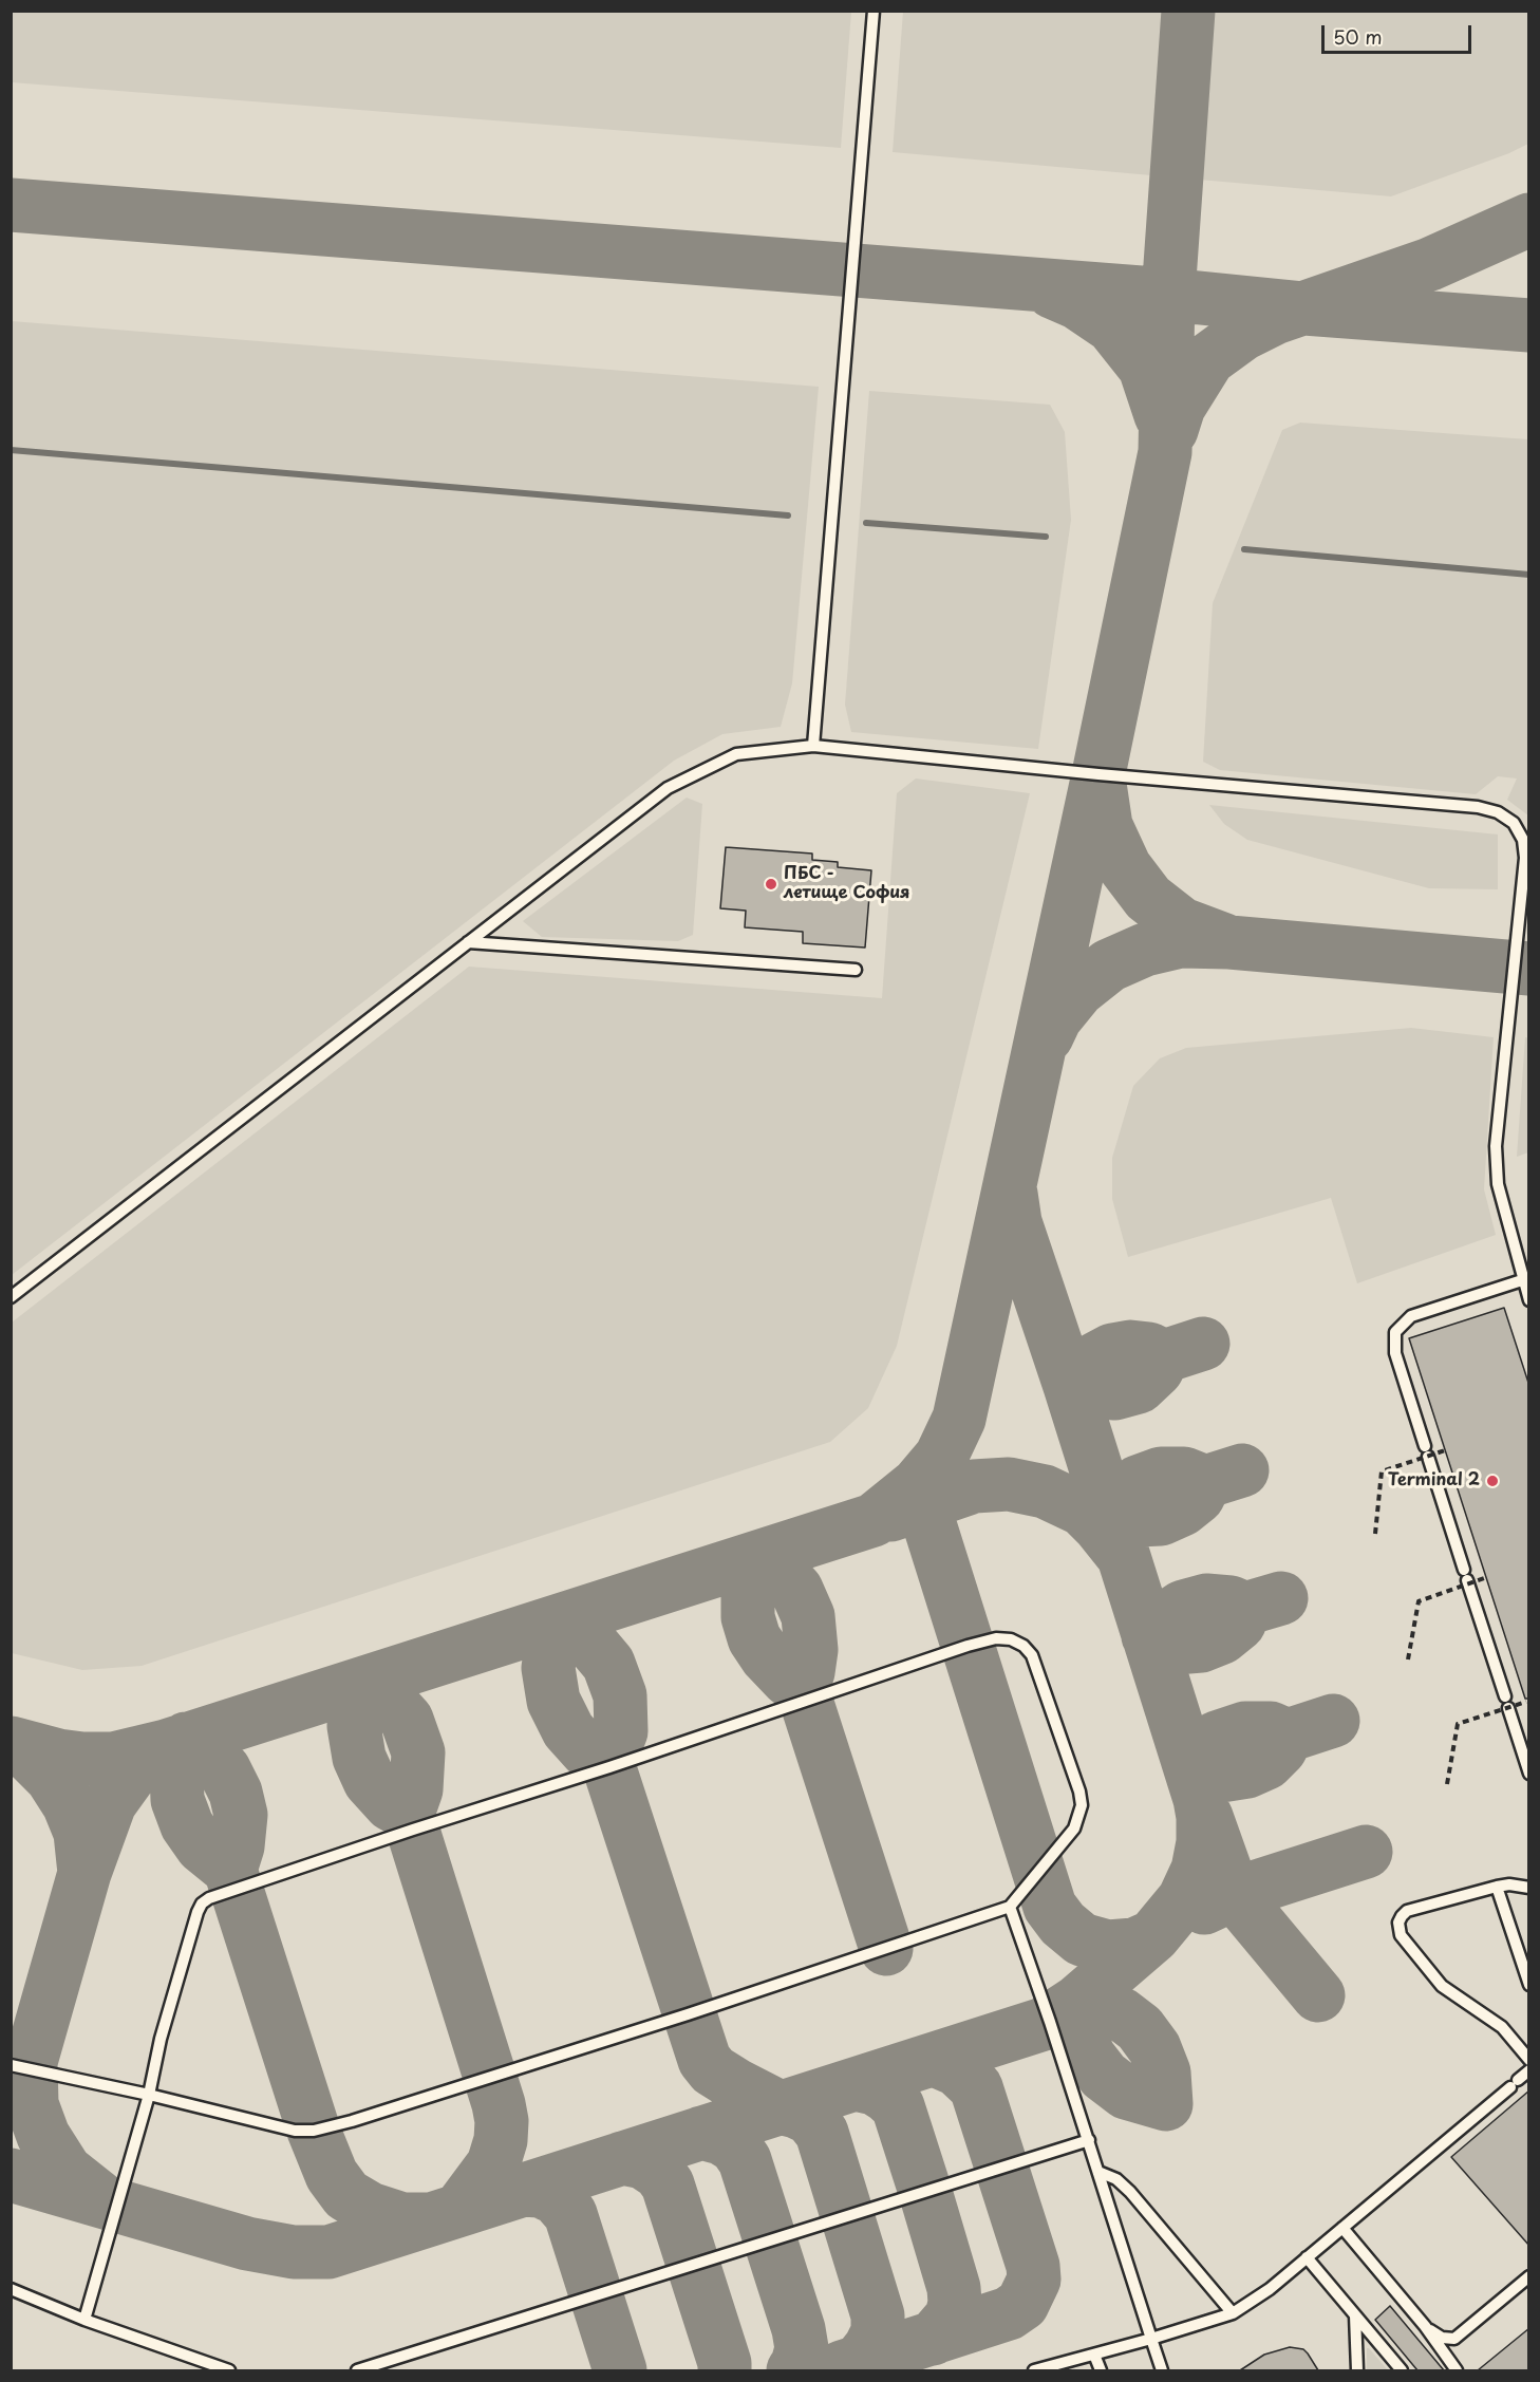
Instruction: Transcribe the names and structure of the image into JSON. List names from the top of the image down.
{
  "places": ["ПБС - летище София", "Terminal 2"],
  "scale_bar": "50 m"
}
